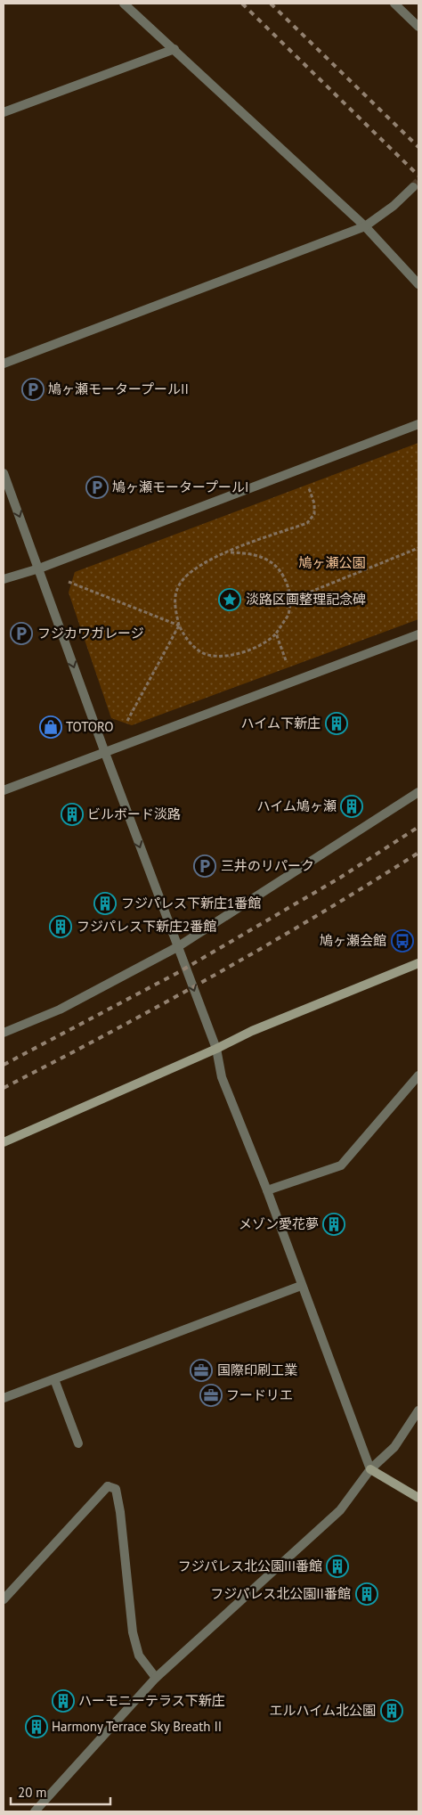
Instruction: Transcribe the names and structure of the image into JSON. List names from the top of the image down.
{
  "parks": ["鳩ヶ瀬公園"],
  "places": {
    "parking": [
      "鳩ヶ瀬モータープールII",
      "鳩ヶ瀬モータープールI",
      "フジカワガレージ",
      "三井のリパーク"
    ],
    "place": ["淡路区画整理記念碑"],
    "building": [
      "ハイム下新庄",
      "ハイム鳩ヶ瀬",
      "ビルボード淡路",
      "フジパレス下新庄1番館",
      "フジパレス下新庄2番館",
      "メゾン愛花夢",
      "フジパレス北公園III番館",
      "フジパレス北公園II番館",
      "ハーモニーテラス下新庄",
      "エルハイム北公園",
      "Harmony Terrace Sky Breath II"
    ],
    "shop": ["TOTORO"],
    "bus stop": ["鳩ヶ瀬会館"],
    "office": ["国際印刷工業", "フードリエ"]
  },
  "scale_bar": "20 m"
}
